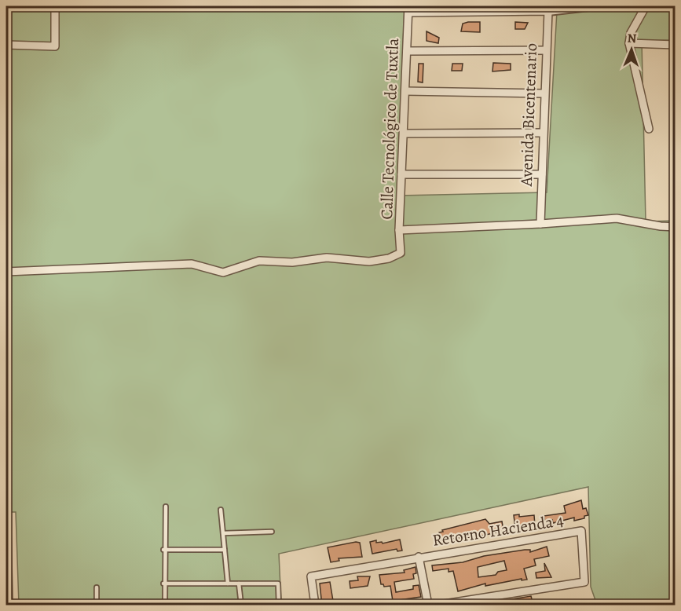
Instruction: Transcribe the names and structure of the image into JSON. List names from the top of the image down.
{
  "streets": {
    "street": ["Avenida Bicentenario", "Calle Tecnológico de Tuxtla", "Retorno Hacienda 4"]
  },
  "north": "top"
}
